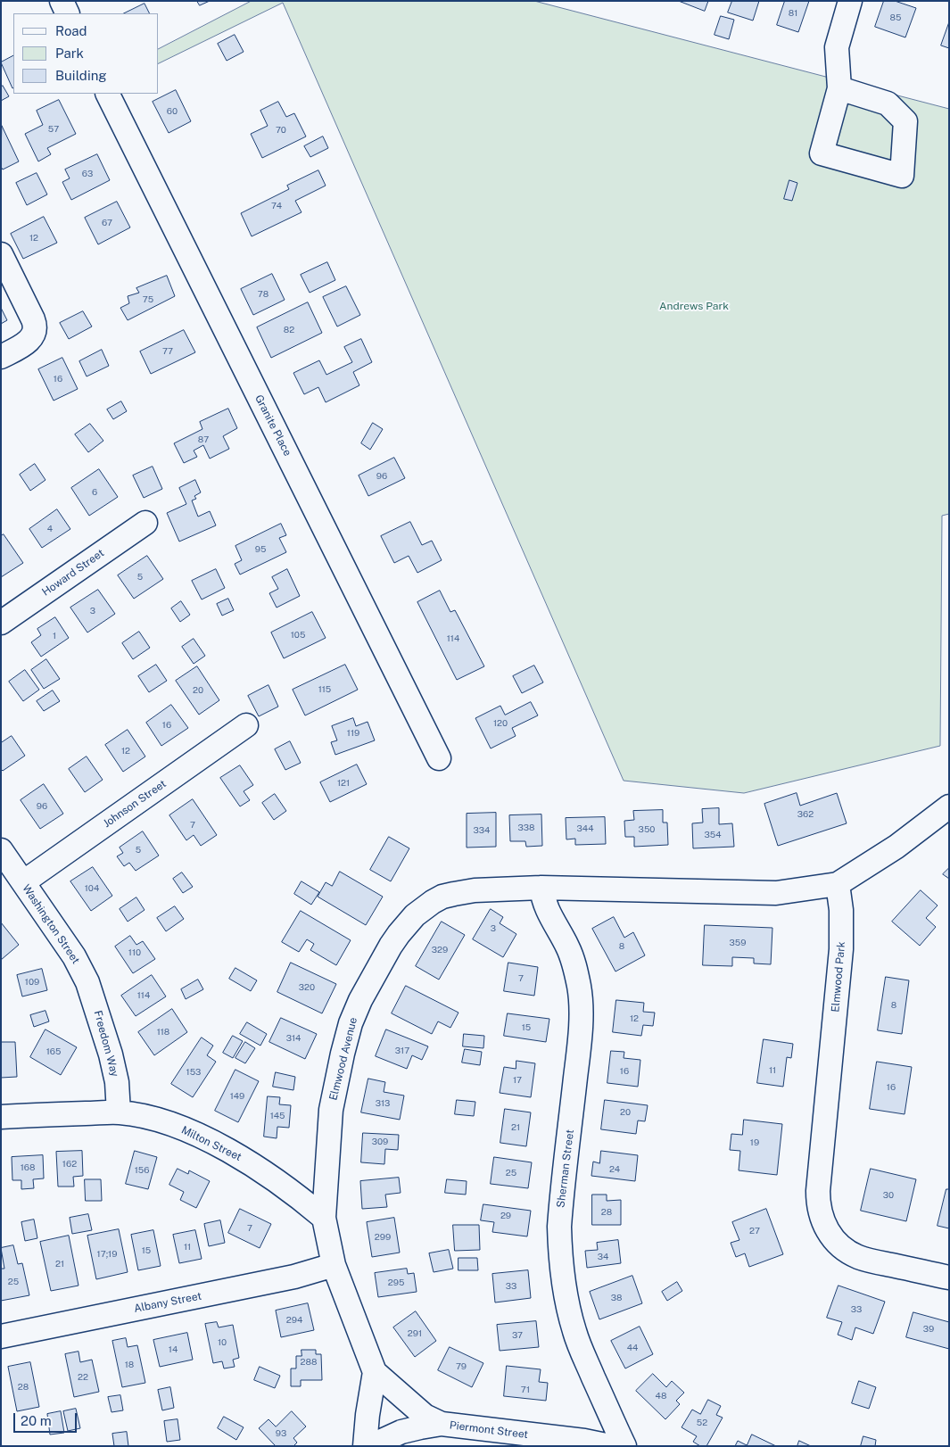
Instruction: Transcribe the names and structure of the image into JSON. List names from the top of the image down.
{
  "streets": {
    "street": [
      "Granite Place",
      "Howard Street",
      "Johnson Street",
      "Washington Street",
      "Elmwood Park",
      "Freedom Way",
      "Elmwood Avenue",
      "Milton Street",
      "Sherman Street",
      "Albany Street",
      "Piermont Street"
    ]
  },
  "crossings": [
    ["Johnson Street", "Washington Street"],
    ["Washington Street", "Freedom Way"],
    ["Freedom Way", "Milton Street"],
    ["Elmwood Avenue", "Milton Street"],
    ["Elmwood Avenue", "Sherman Street"],
    ["Elmwood Avenue", "Albany Street"],
    ["Elmwood Avenue", "Piermont Street"]
  ],
  "parks": ["Andrews Park"],
  "house_numbers": [
    "81",
    "85",
    "60",
    "57",
    "70",
    "63",
    "74",
    "67",
    "12",
    "78",
    "75",
    "82",
    "77",
    "16",
    "87",
    "96",
    "6",
    "4",
    "95",
    "5",
    "3",
    "105",
    "1",
    "114",
    "115",
    "20",
    "120",
    "16",
    "119",
    "12",
    "121",
    "96",
    "362",
    "7",
    "338",
    "344",
    "350",
    "334",
    "354",
    "5",
    "104",
    "3",
    "359",
    "8",
    "329",
    "110",
    "7",
    "109",
    "320",
    "114",
    "8",
    "12",
    "15",
    "118",
    "314",
    "317",
    "165",
    "11",
    "16",
    "153",
    "17",
    "16",
    "149",
    "313",
    "20",
    "145",
    "21",
    "309",
    "19",
    "162",
    "168",
    "24",
    "156",
    "25",
    "30",
    "28",
    "29",
    "7",
    "27",
    "299",
    "11",
    "15",
    "17;19",
    "34",
    "21",
    "25",
    "295",
    "33",
    "38",
    "33",
    "294",
    "39",
    "291",
    "37",
    "10",
    "44",
    "14",
    "288",
    "18",
    "79",
    "22",
    "28",
    "71",
    "48",
    "52",
    "93"
  ],
  "legend": ["Road", "Park", "Building"],
  "scale_bar": "20 m"
}
